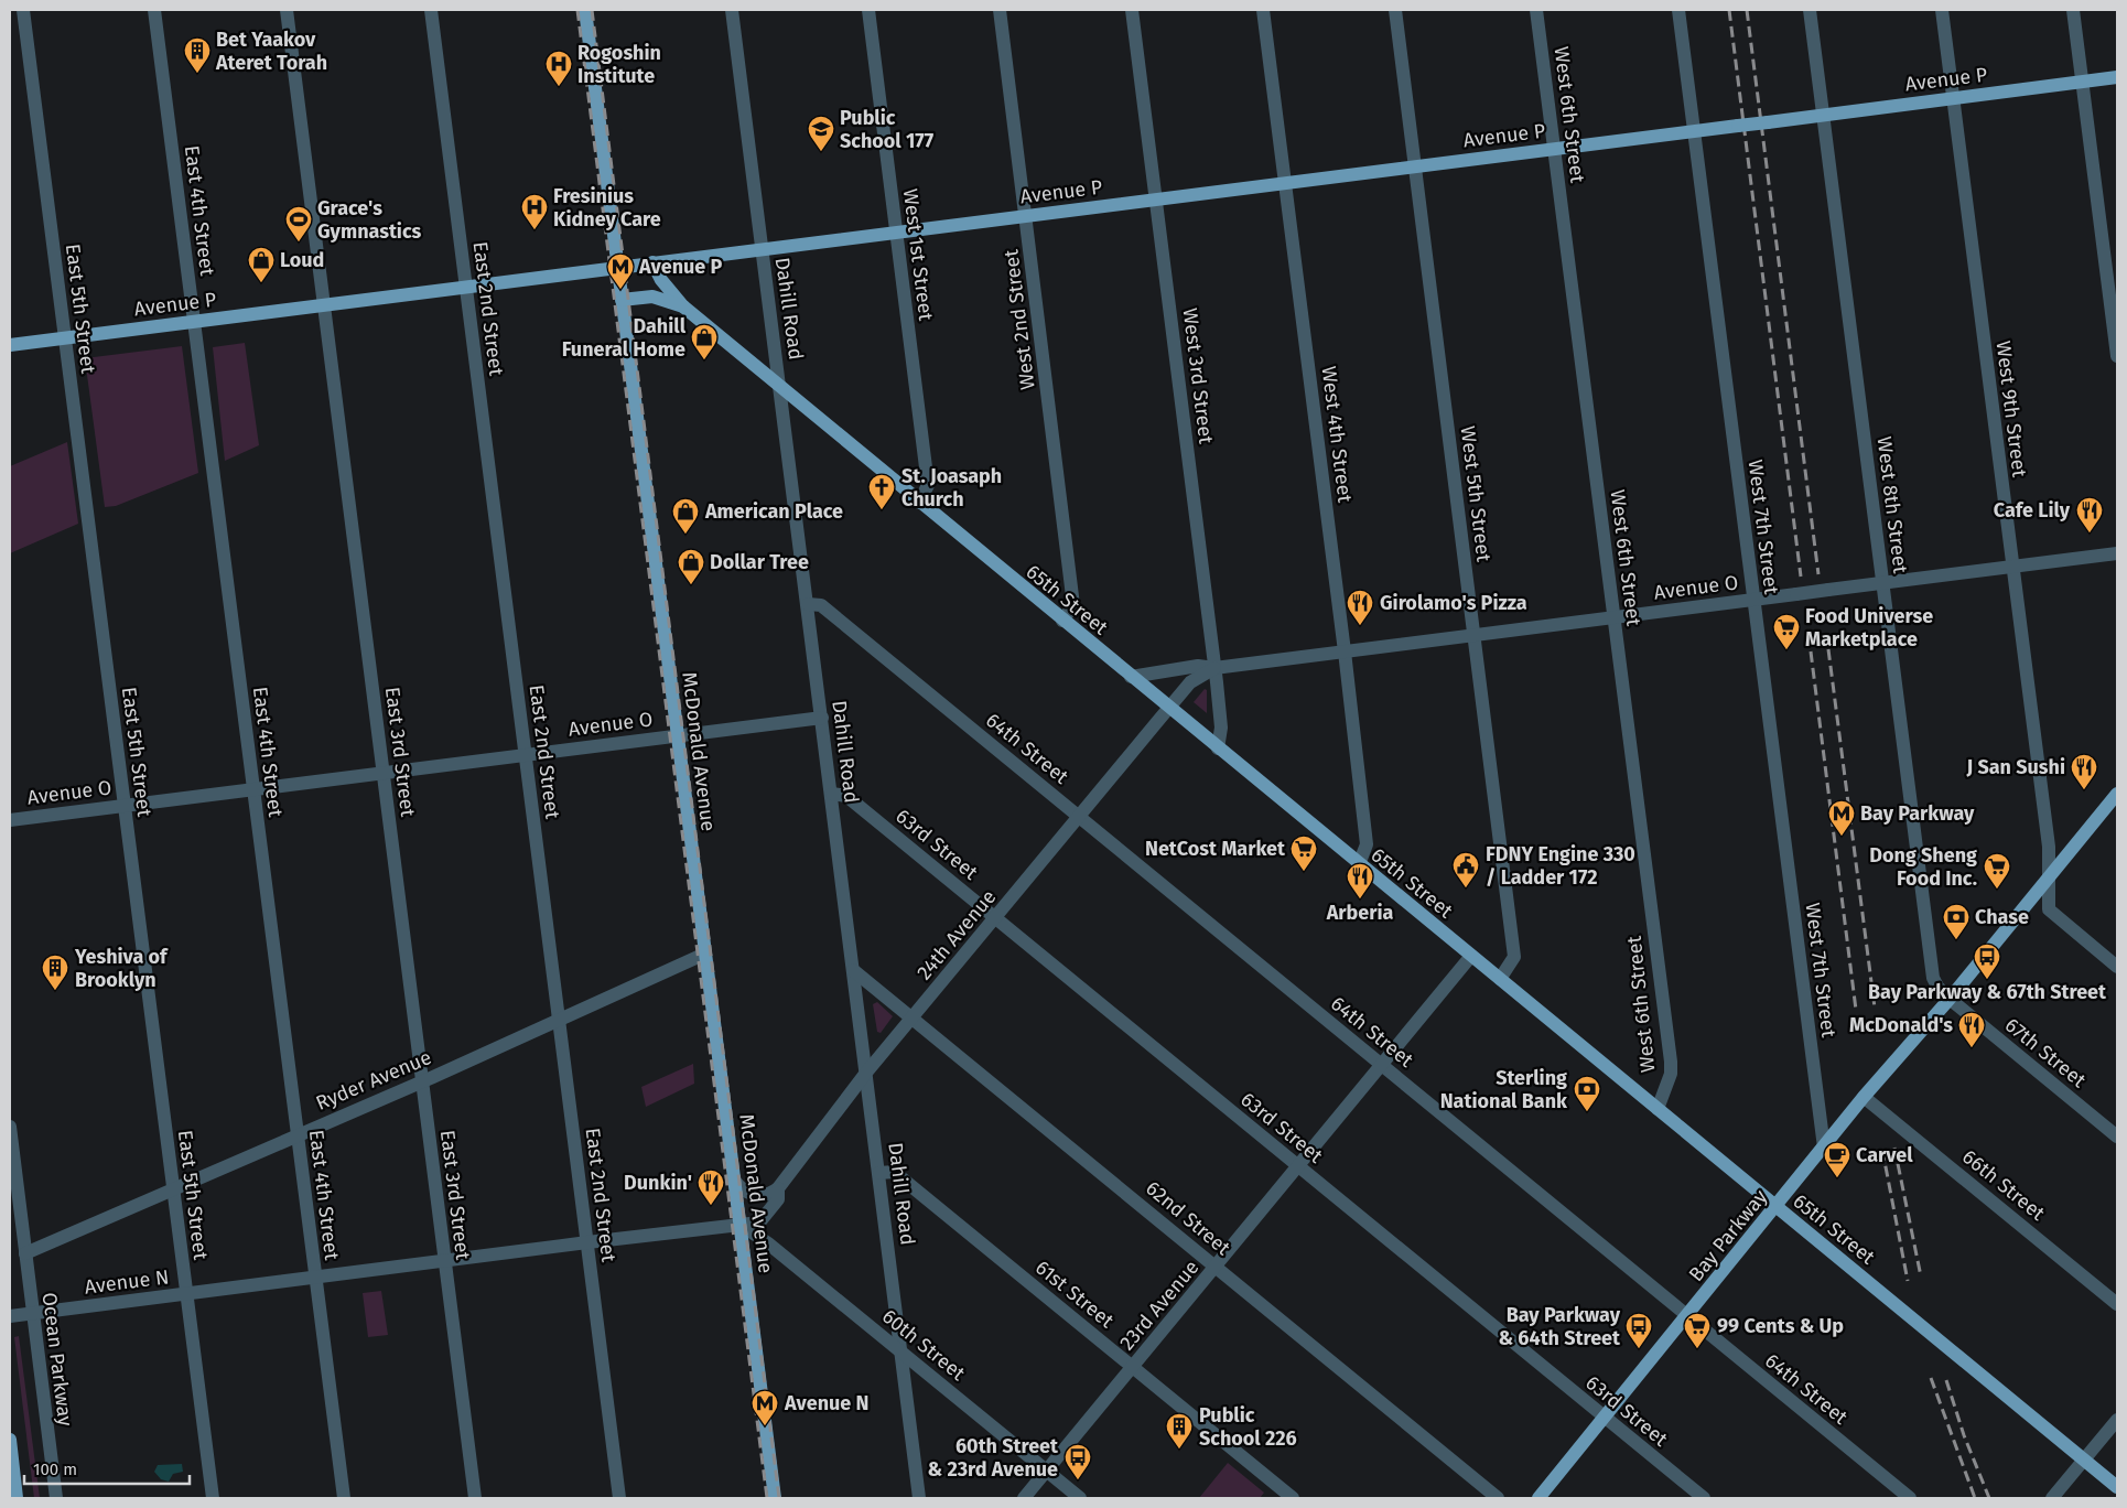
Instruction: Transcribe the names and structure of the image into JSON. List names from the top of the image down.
{
  "streets": {
    "main road": [
      "Avenue P",
      "65th Street",
      "McDonald Avenue",
      "Bay Parkway"
    ],
    "street": [
      "West 6th Street",
      "East 4th Street",
      "West 1st Street",
      "East 5th Street",
      "East 2nd Street",
      "Dahill Road",
      "West 2nd Street",
      "West 3rd Street",
      "West 9th Street",
      "West 4th Street",
      "West 5th Street",
      "West 8th Street",
      "West 7th Street",
      "Avenue O",
      "64th Street",
      "East 3rd Street",
      "63rd Street",
      "24th Avenue",
      "67th Street",
      "Ryder Avenue",
      "66th Street",
      "62nd Street",
      "Avenue N",
      "61st Street",
      "23rd Avenue",
      "60th Street",
      "Ocean Parkway"
    ]
  },
  "crossings": [
    ["Avenue P", "West 6th Street"],
    ["Avenue P", "East 4th Street"],
    ["Avenue P", "West 1st Street"],
    ["Avenue P", "East 5th Street"],
    ["Avenue P", "East 2nd Street"],
    ["Avenue P", "Dahill Road"],
    ["Avenue P", "West 2nd Street"],
    ["Avenue P", "West 3rd Street"],
    ["Avenue P", "West 9th Street"],
    ["Avenue P", "West 4th Street"],
    ["Avenue P", "West 5th Street"],
    ["Avenue P", "West 8th Street"],
    ["Avenue P", "West 7th Street"],
    ["Avenue P", "65th Street"],
    ["Avenue P", "East 3rd Street"],
    ["Avenue P", "McDonald Avenue"],
    ["West 6th Street", "Avenue O"],
    ["West 6th Street", "65th Street"],
    ["East 4th Street", "Avenue O"],
    ["East 4th Street", "Ryder Avenue"],
    ["East 4th Street", "Avenue N"],
    ["West 1st Street", "65th Street"],
    ["East 5th Street", "Avenue O"],
    ["East 5th Street", "Ryder Avenue"],
    ["East 5th Street", "Avenue N"],
    ["East 2nd Street", "Avenue O"],
    ["East 2nd Street", "Ryder Avenue"],
    ["East 2nd Street", "Avenue N"],
    ["Dahill Road", "Avenue O"],
    ["Dahill Road", "65th Street"],
    ["Dahill Road", "64th Street"],
    ["Dahill Road", "63rd Street"],
    ["Dahill Road", "24th Avenue"],
    ["Dahill Road", "62nd Street"],
    ["Dahill Road", "61st Street"],
    ["Dahill Road", "60th Street"],
    ["West 2nd Street", "65th Street"],
    ["West 3rd Street", "Avenue O"],
    ["West 3rd Street", "65th Street"],
    ["West 9th Street", "Avenue O"],
    ["West 9th Street", "Bay Parkway"],
    ["West 4th Street", "Avenue O"],
    ["West 4th Street", "65th Street"],
    ["West 5th Street", "Avenue O"],
    ["West 5th Street", "65th Street"],
    ["West 8th Street", "Avenue O"],
    ["West 8th Street", "67th Street"],
    ["West 8th Street", "Bay Parkway"],
    ["West 7th Street", "Avenue O"],
    ["West 7th Street", "Bay Parkway"],
    ["Avenue O", "65th Street"],
    ["Avenue O", "East 3rd Street"],
    ["Avenue O", "McDonald Avenue"],
    ["Avenue O", "24th Avenue"],
    ["65th Street", "McDonald Avenue"],
    ["65th Street", "24th Avenue"],
    ["65th Street", "Bay Parkway"],
    ["65th Street", "23rd Avenue"],
    ["64th Street", "24th Avenue"],
    ["64th Street", "Bay Parkway"],
    ["64th Street", "23rd Avenue"],
    ["East 3rd Street", "Ryder Avenue"],
    ["East 3rd Street", "Avenue N"],
    ["McDonald Avenue", "24th Avenue"],
    ["McDonald Avenue", "Ryder Avenue"],
    ["McDonald Avenue", "Avenue N"],
    ["McDonald Avenue", "60th Street"],
    ["63rd Street", "24th Avenue"],
    ["63rd Street", "Bay Parkway"],
    ["63rd Street", "23rd Avenue"],
    ["24th Avenue", "62nd Street"],
    ["24th Avenue", "Avenue N"],
    ["24th Avenue", "60th Street"],
    ["67th Street", "Bay Parkway"],
    ["Ryder Avenue", "Ocean Parkway"],
    ["66th Street", "Bay Parkway"],
    ["62nd Street", "23rd Avenue"],
    ["Avenue N", "60th Street"],
    ["Avenue N", "Ocean Parkway"],
    ["61st Street", "23rd Avenue"],
    ["23rd Avenue", "60th Street"]
  ],
  "places": {
    "building": ["Bet Yaakov Ateret Torah", "Yeshiva of Brooklyn", "Public School 226"],
    "hospital": ["Rogoshin Institute", "Fresinius Kidney Care"],
    "school or university": ["Public School 177"],
    "sports": ["Grace's Gymnastics"],
    "shop": [
      "Loud",
      "Dahill Funeral Home",
      "American Place",
      "Dollar Tree"
    ],
    "metro station": ["Avenue P", "Bay Parkway", "Avenue N"],
    "church": ["St. Joasaph Church"],
    "restaurant": [
      "Cafe Lily",
      "Girolamo's Pizza",
      "J San Sushi",
      "Arberia",
      "McDonald's",
      "Dunkin'"
    ],
    "supermarket": [
      "Food Universe Marketplace",
      "NetCost Market",
      "Dong Sheng Food Inc.",
      "99 Cents & Up"
    ],
    "public building": ["FDNY Engine 330 / Ladder 172"],
    "bank": ["Chase", "Sterling National Bank"],
    "bus stop": ["Bay Parkway & 67th Street", "Bay Parkway & 64th Street", "60th Street & 23rd Avenue"],
    "cafe": ["Carvel"]
  },
  "scale_bar": "100 m"
}
